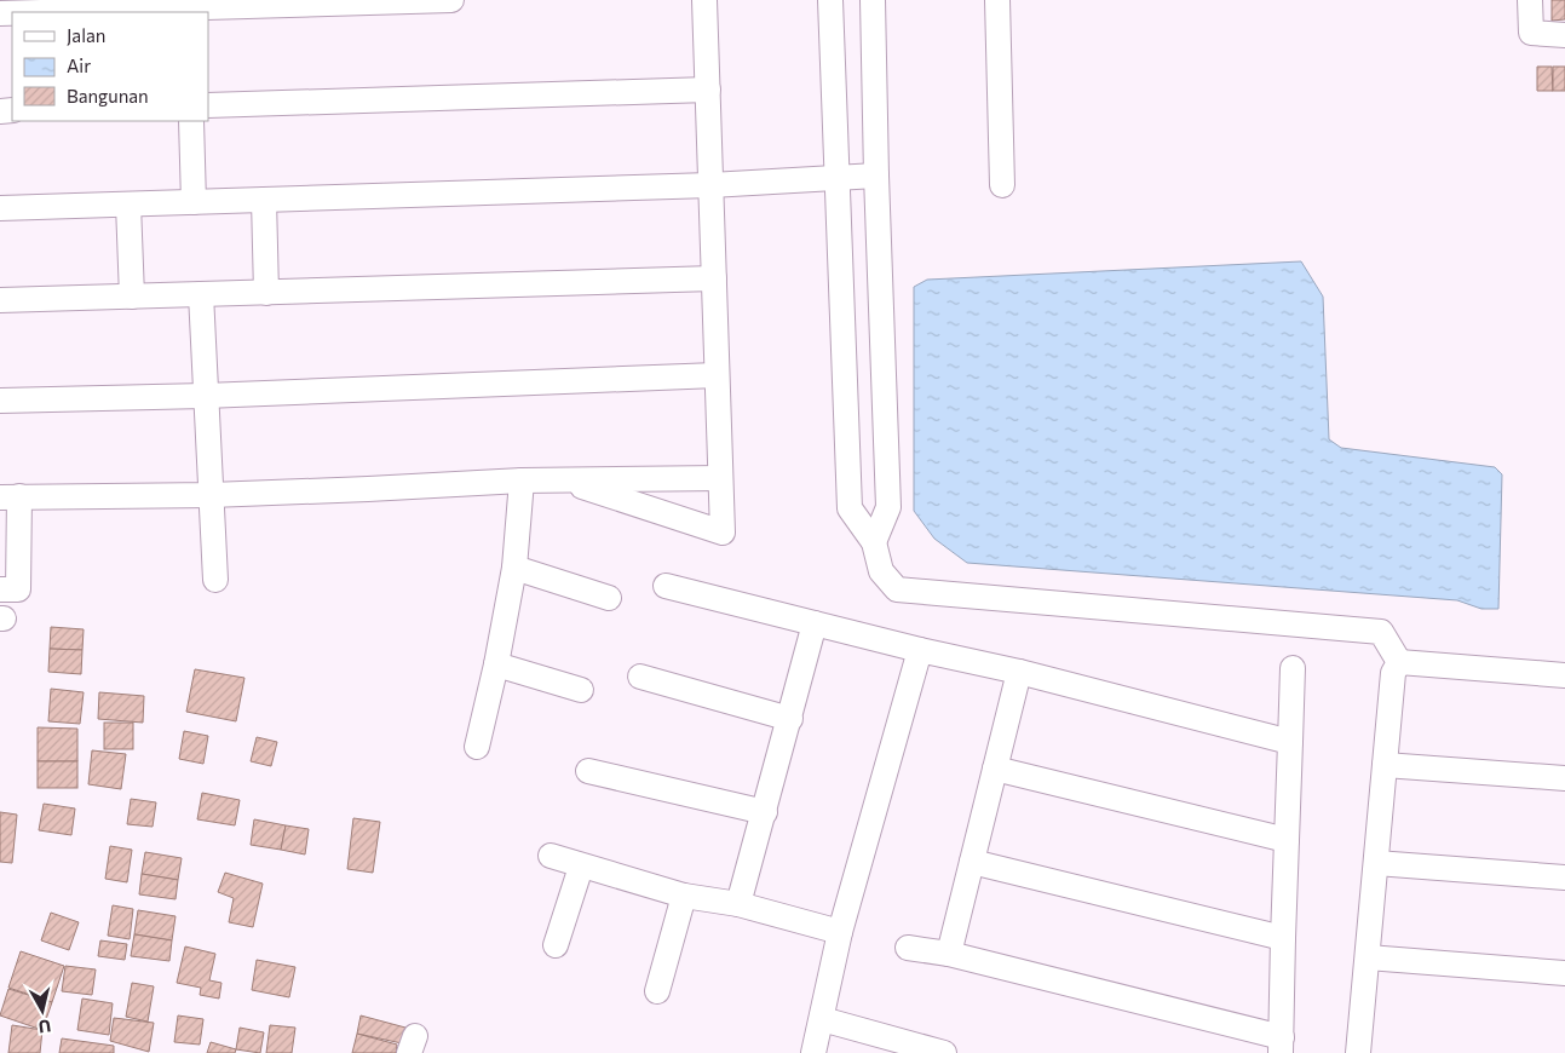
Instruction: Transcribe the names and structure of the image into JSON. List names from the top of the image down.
{
  "legend": ["Jalan", "Air", "Bangunan"],
  "north": "bottom"
}
